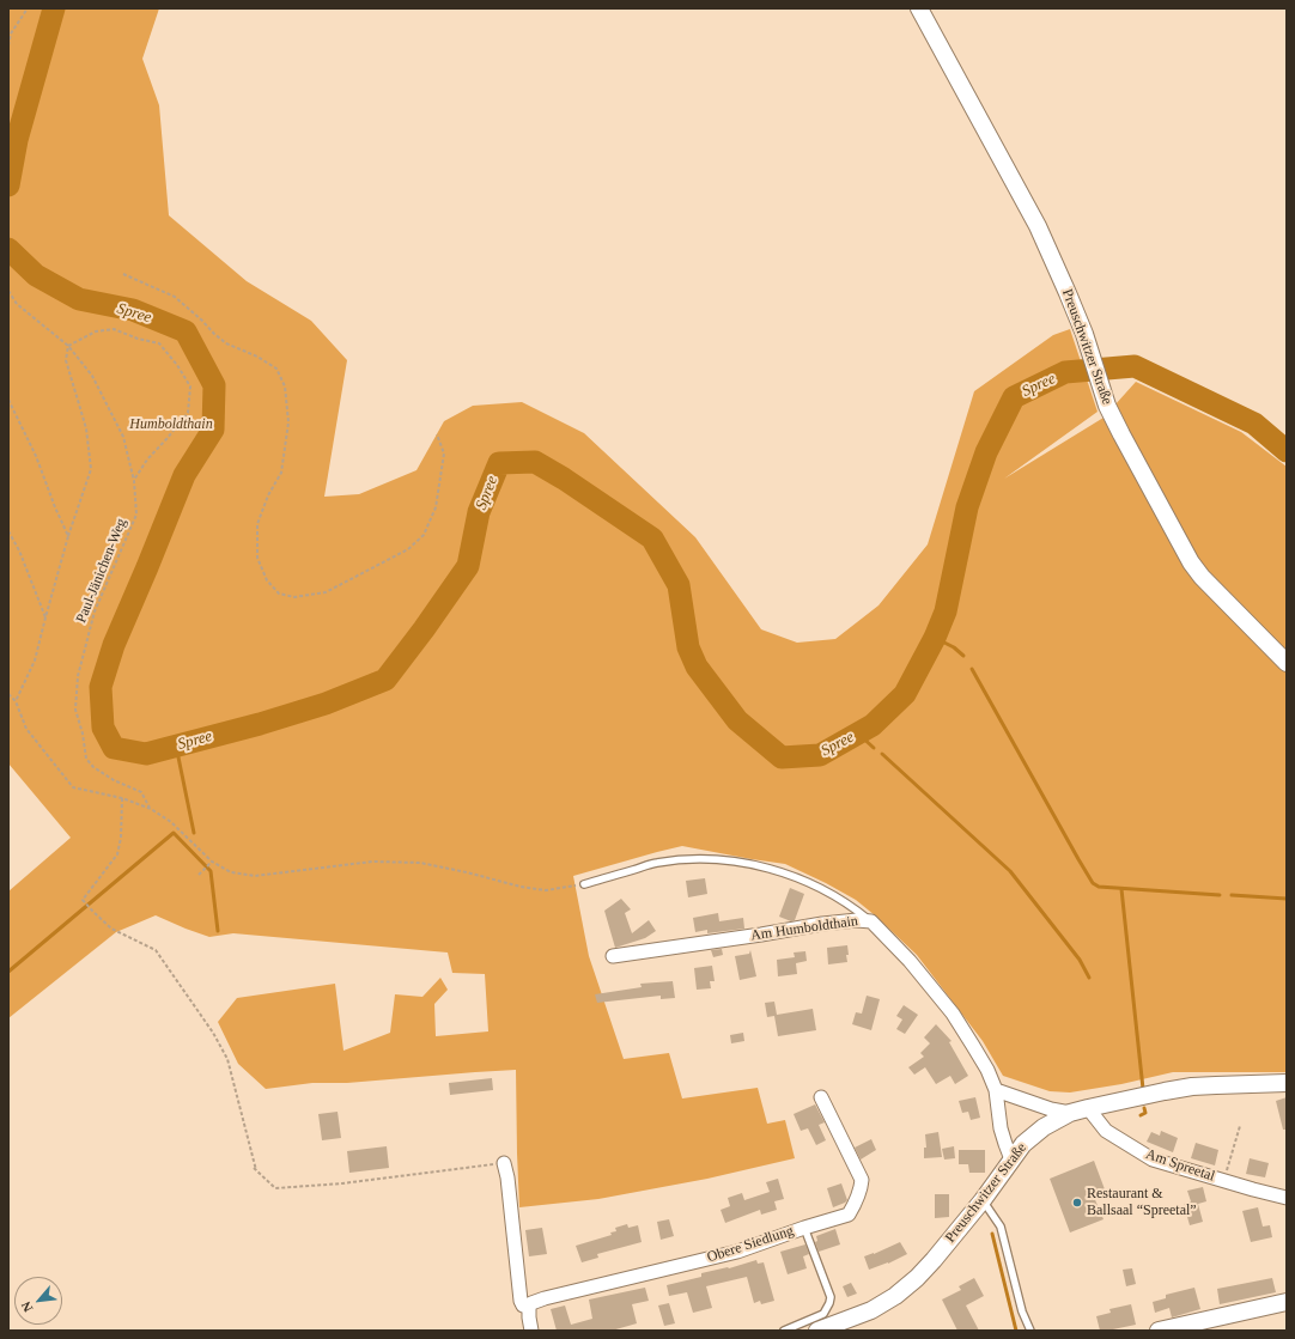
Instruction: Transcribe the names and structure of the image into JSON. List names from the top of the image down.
{
  "streets": {
    "street": [
      "Preuschwitzer Straße",
      "Am Humboldthain",
      "Am Spreetal",
      "Obere Siedlung"
    ],
    "path": ["Paul-Jänichen-Weg"]
  },
  "crossings": [
    ["Preuschwitzer Straße", "Am Humboldthain"],
    ["Preuschwitzer Straße", "Am Spreetal"]
  ],
  "water": ["Spree"],
  "parks": ["Humboldthain"],
  "places": ["Restaurant & Ballsaal “Spreetal”"],
  "north": "bottom left"
}
